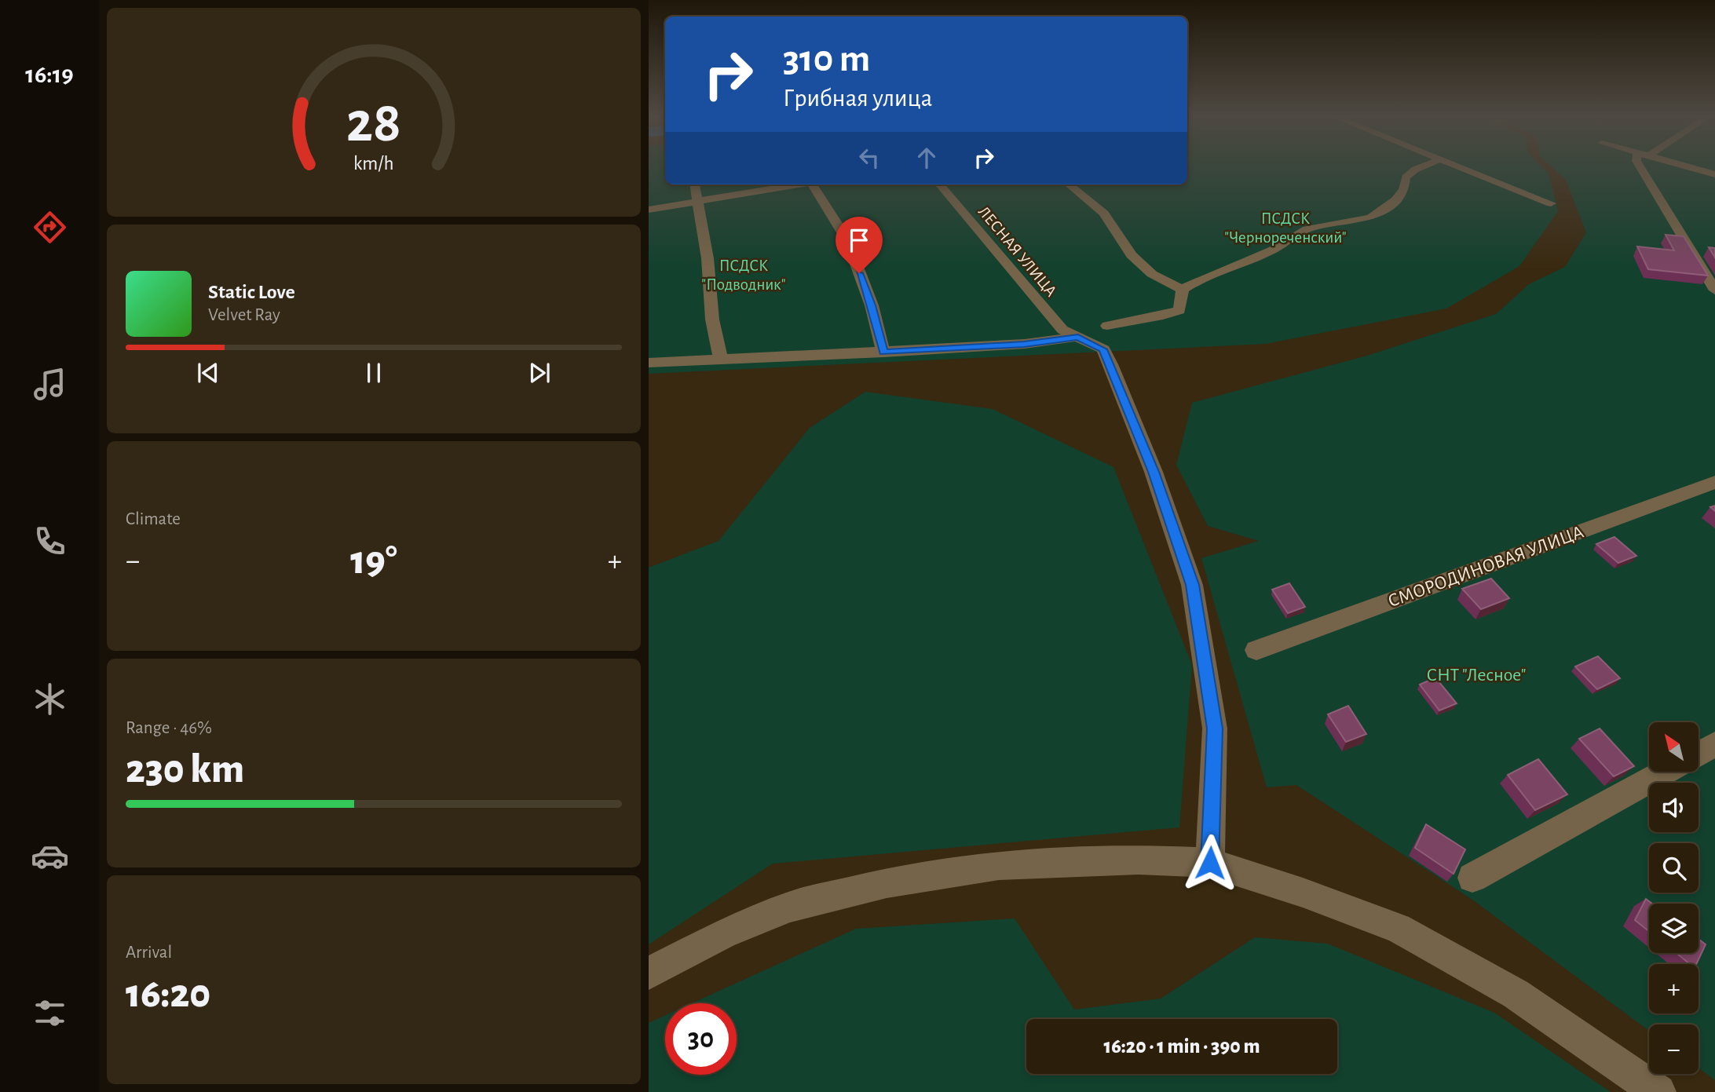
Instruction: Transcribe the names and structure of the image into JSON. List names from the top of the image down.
{
  "streets": {
    "street": ["ЛЕСНАЯ УЛИЦА", "СМОРОДИНОВАЯ УЛИЦА"]
  },
  "parks": ["ПСДСК \"Чернореченский\"", "ПСДСК \"Подводник\"", "СНТ \"Лесное\""],
  "north": "top left",
  "page": {
    "tabs": "16:19",
    "turn": ["310 m", "Грибная улица"],
    "song": ["Static Love", "Velvet Ray"],
    "tile": [
      "Climate",
      ["Range · 46%", "230 km"],
      ["Arrival", "16:20"]
    ],
    "heat": ["−", "19°", "+"],
    "map_buttons": ["+", "−"],
    "limit": "30",
    "trip": "16:20 · 1 min · 390 m",
    "gauge": ["28", "km/h"]
  }
}
